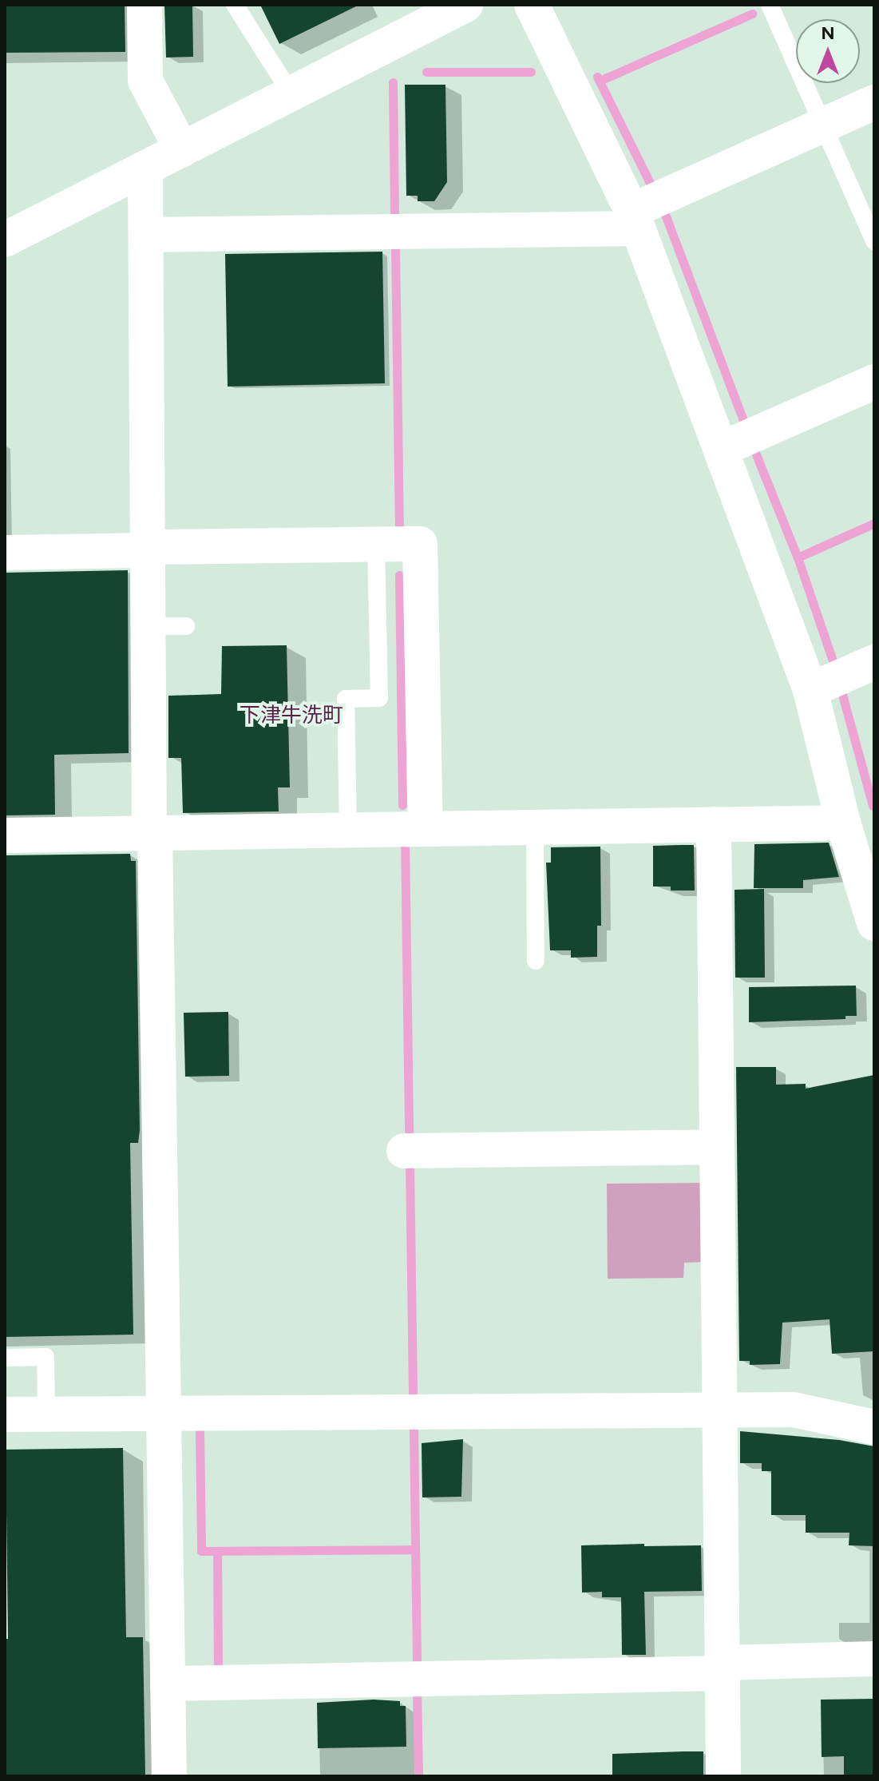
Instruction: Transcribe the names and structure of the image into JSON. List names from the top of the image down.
{
  "districts": ["下津牛洗町"],
  "north": "top"
}
